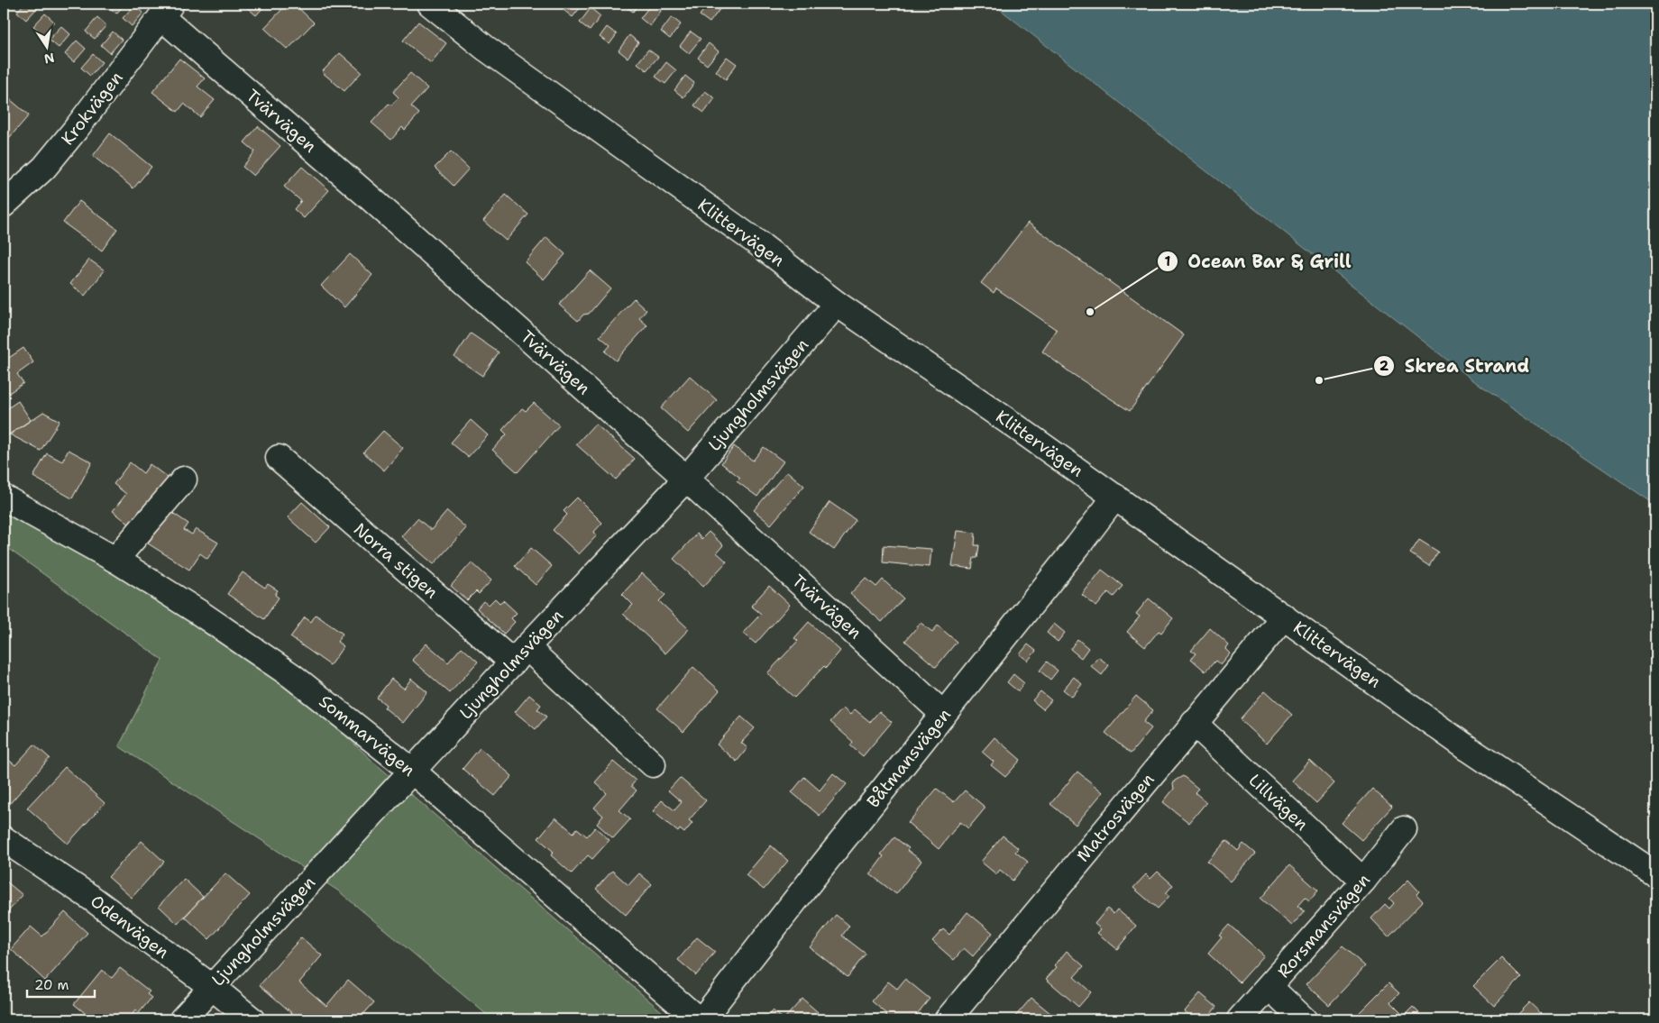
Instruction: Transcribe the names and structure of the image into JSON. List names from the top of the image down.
{
  "streets": {
    "street": [
      "Krokvägen",
      "Tvärvägen",
      "Klittervägen",
      "Ljungholmsvägen",
      "Norra stigen",
      "Sommarvägen",
      "Båtmansvägen",
      "Lillvägen",
      "Matrosvägen",
      "Rorsmansvägen",
      "Odenvägen"
    ]
  },
  "crossings": [
    ["Krokvägen", "Tvärvägen"],
    ["Tvärvägen", "Ljungholmsvägen"],
    ["Tvärvägen", "Båtmansvägen"],
    ["Klittervägen", "Ljungholmsvägen"],
    ["Klittervägen", "Båtmansvägen"],
    ["Klittervägen", "Matrosvägen"],
    ["Ljungholmsvägen", "Norra stigen"],
    ["Ljungholmsvägen", "Sommarvägen"],
    ["Ljungholmsvägen", "Odenvägen"],
    ["Lillvägen", "Matrosvägen"],
    ["Lillvägen", "Rorsmansvägen"]
  ],
  "places": ["Ocean Bar & Grill", "Skrea Strand"],
  "scale_bar": "20 m",
  "north": "bottom"
}
